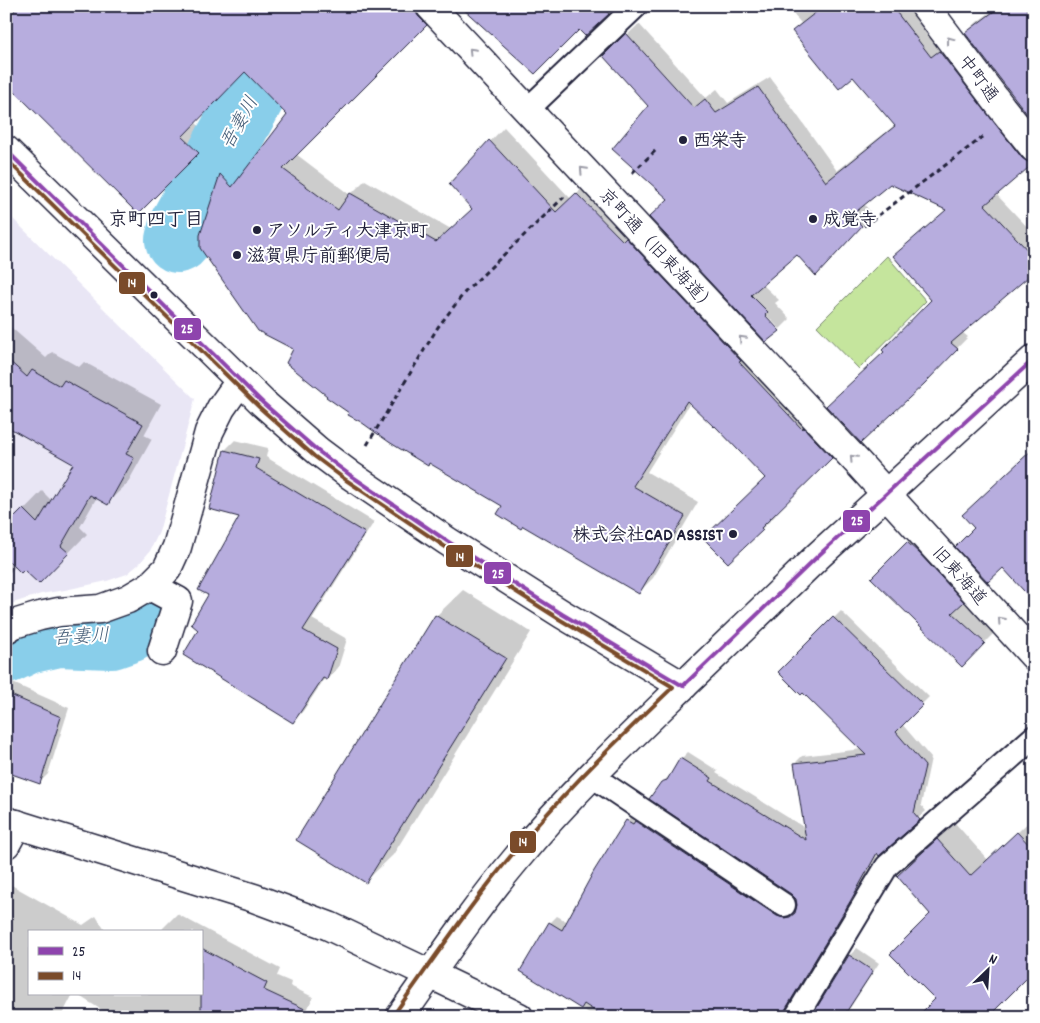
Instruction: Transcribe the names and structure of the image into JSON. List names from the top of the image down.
{
  "streets": {
    "street": ["中町通", "京町通（旧東海道）", "旧東海道"]
  },
  "crossings": [
    ["京町通（旧東海道）", "旧東海道"]
  ],
  "one_way": ["中町通", "京町通（旧東海道）", "旧東海道"],
  "districts": ["京町四丁目"],
  "water": ["吾妻川"],
  "places": [
    "西栄寺",
    "成覚寺",
    "アソルティ大津京町",
    "滋賀県庁前郵便局",
    "株式会社CAD ASSIST"
  ],
  "lines": ["transit line 25", "transit line 14"],
  "legend": ["25", "14"],
  "north": "top right"
}
